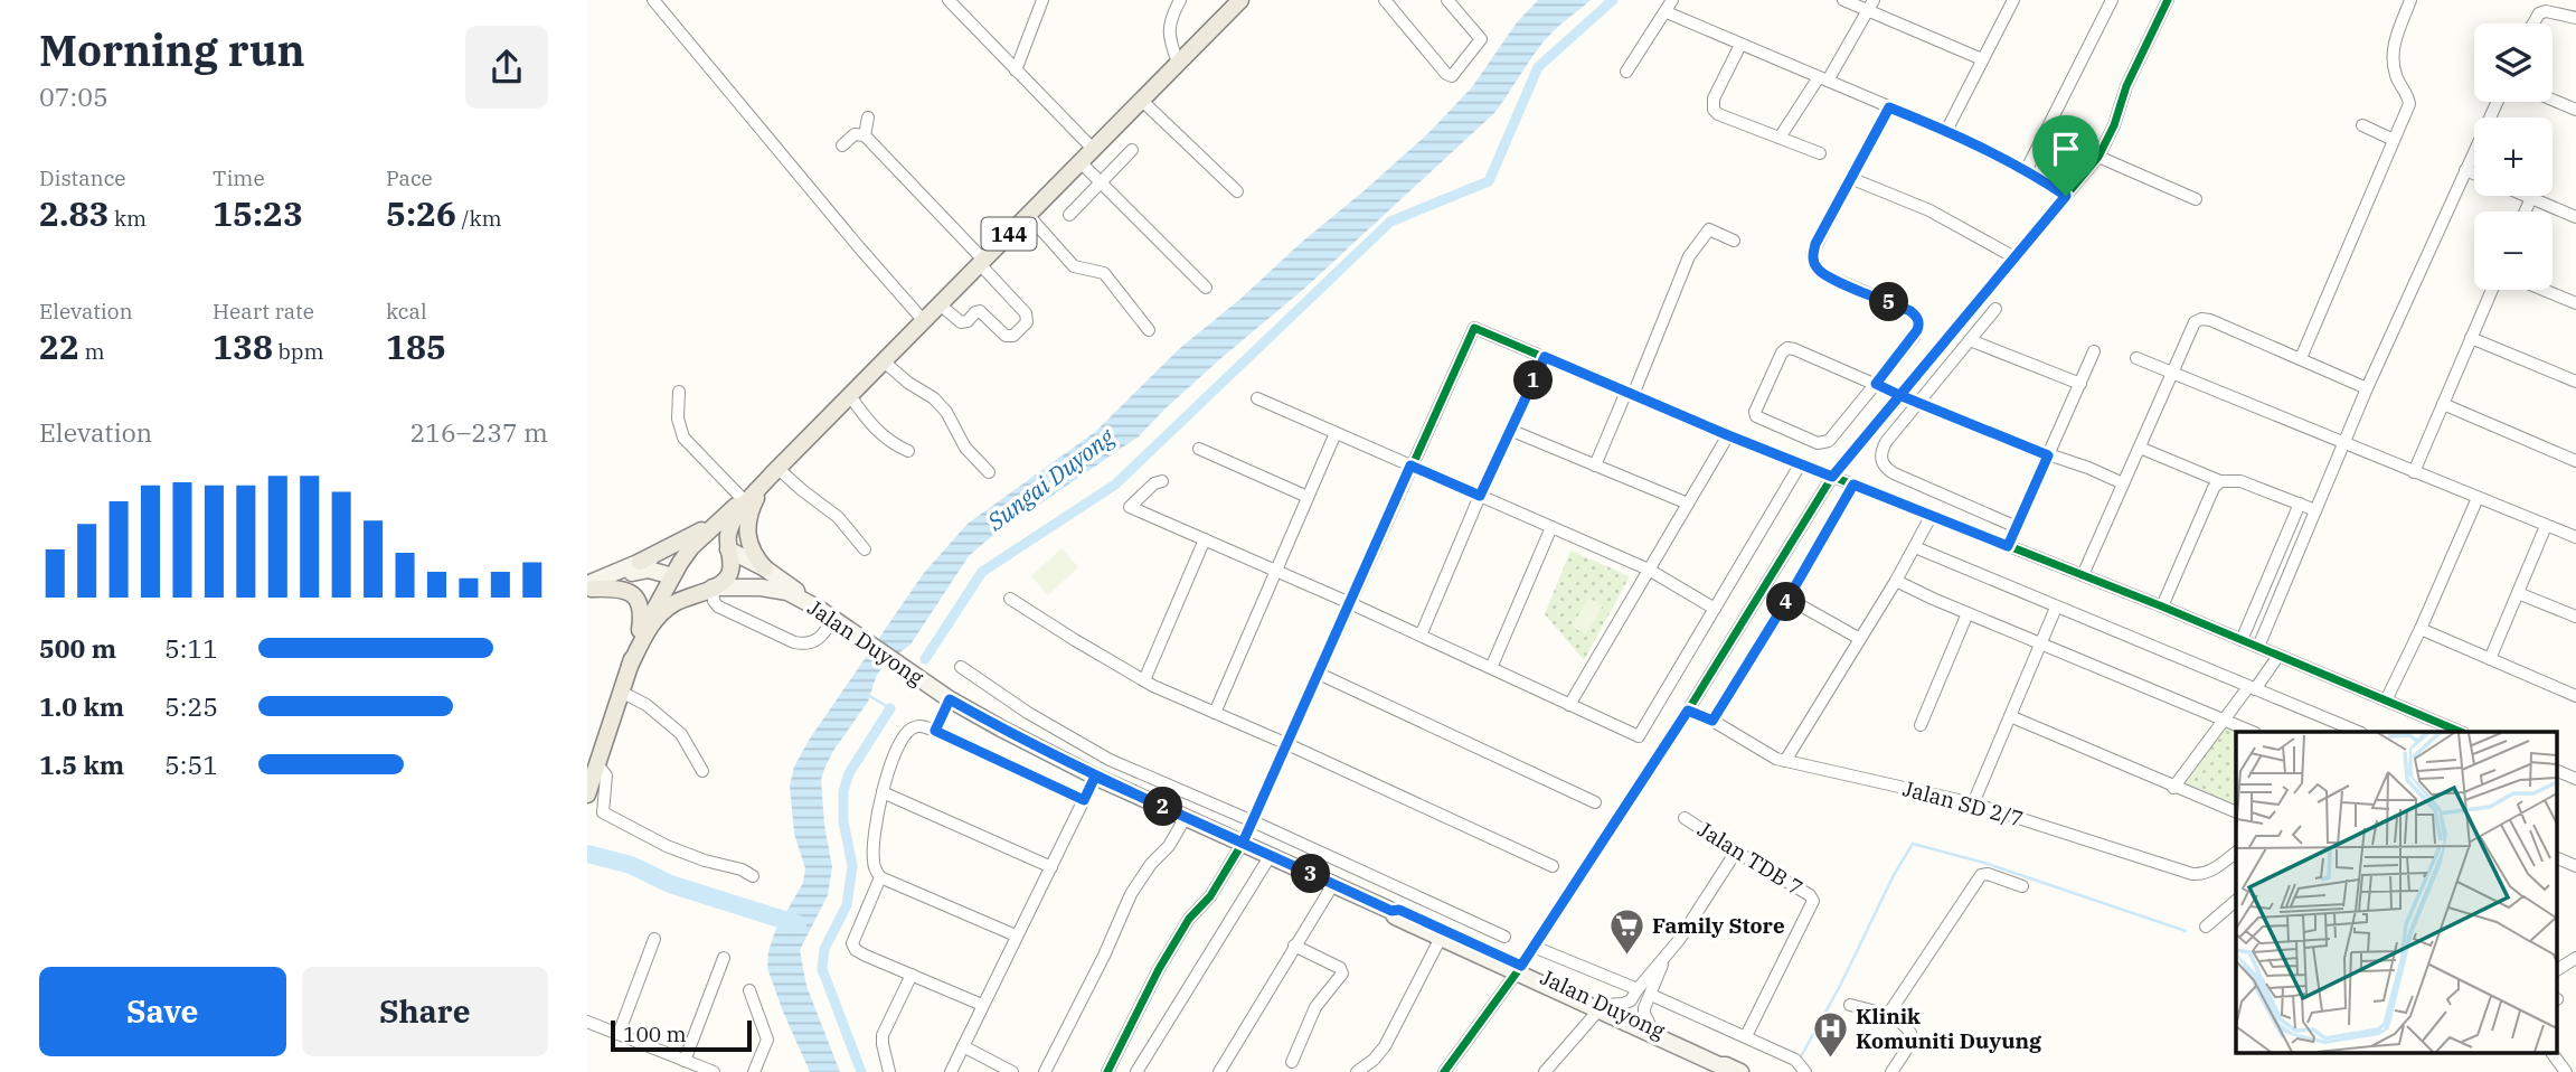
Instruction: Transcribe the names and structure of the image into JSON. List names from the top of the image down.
{
  "streets": {
    "main road": ["144", "Jalan Duyong"],
    "street": ["Jalan SD 2/7", "Jalan TDB 7"]
  },
  "crossings": [
    ["144", "Jalan Duyong"]
  ],
  "water": ["Sungai Duyong"],
  "places": {
    "supermarket": ["Family Store"],
    "hospital": ["Klinik Komuniti Duyung"]
  },
  "scale_bar": "100 m",
  "page": {
    "heading": ["Morning run", "07:05"],
    "map_buttons": ["+", "−"],
    "stats": [
      ["Distance", "2.83 km"],
      ["Time", "15:23"],
      ["Pace", "5:26 /km"],
      ["Elevation", "22 m"],
      ["Heart rate", "138 bpm"],
      ["kcal", "185"]
    ],
    "pins": [
      "5",
      "1",
      "4",
      "2",
      "3"
    ],
    "chart": ["Elevation", "216–237 m"],
    "list": [
      {
        "name": "500 m",
        "note": "5:11"
      },
      {
        "name": "1.0 km",
        "note": "5:25"
      },
      {
        "name": "1.5 km",
        "note": "5:51"
      }
    ],
    "buttons": ["Save", "Share"],
    "scale": "100 m"
  }
}
